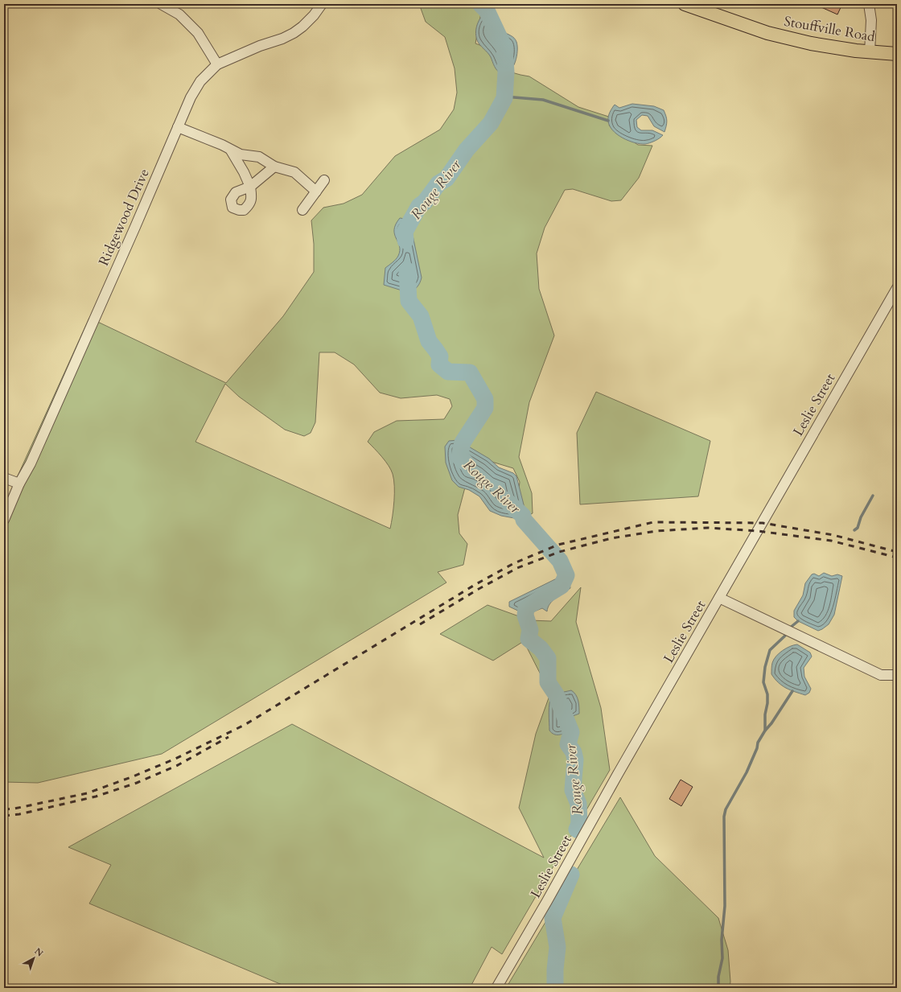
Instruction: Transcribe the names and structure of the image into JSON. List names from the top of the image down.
{
  "streets": {
    "main road": ["Stouffville Road"],
    "street": ["Ridgewood Drive", "Leslie Street"]
  },
  "water": ["Rouge River"],
  "north": "top right"
}
